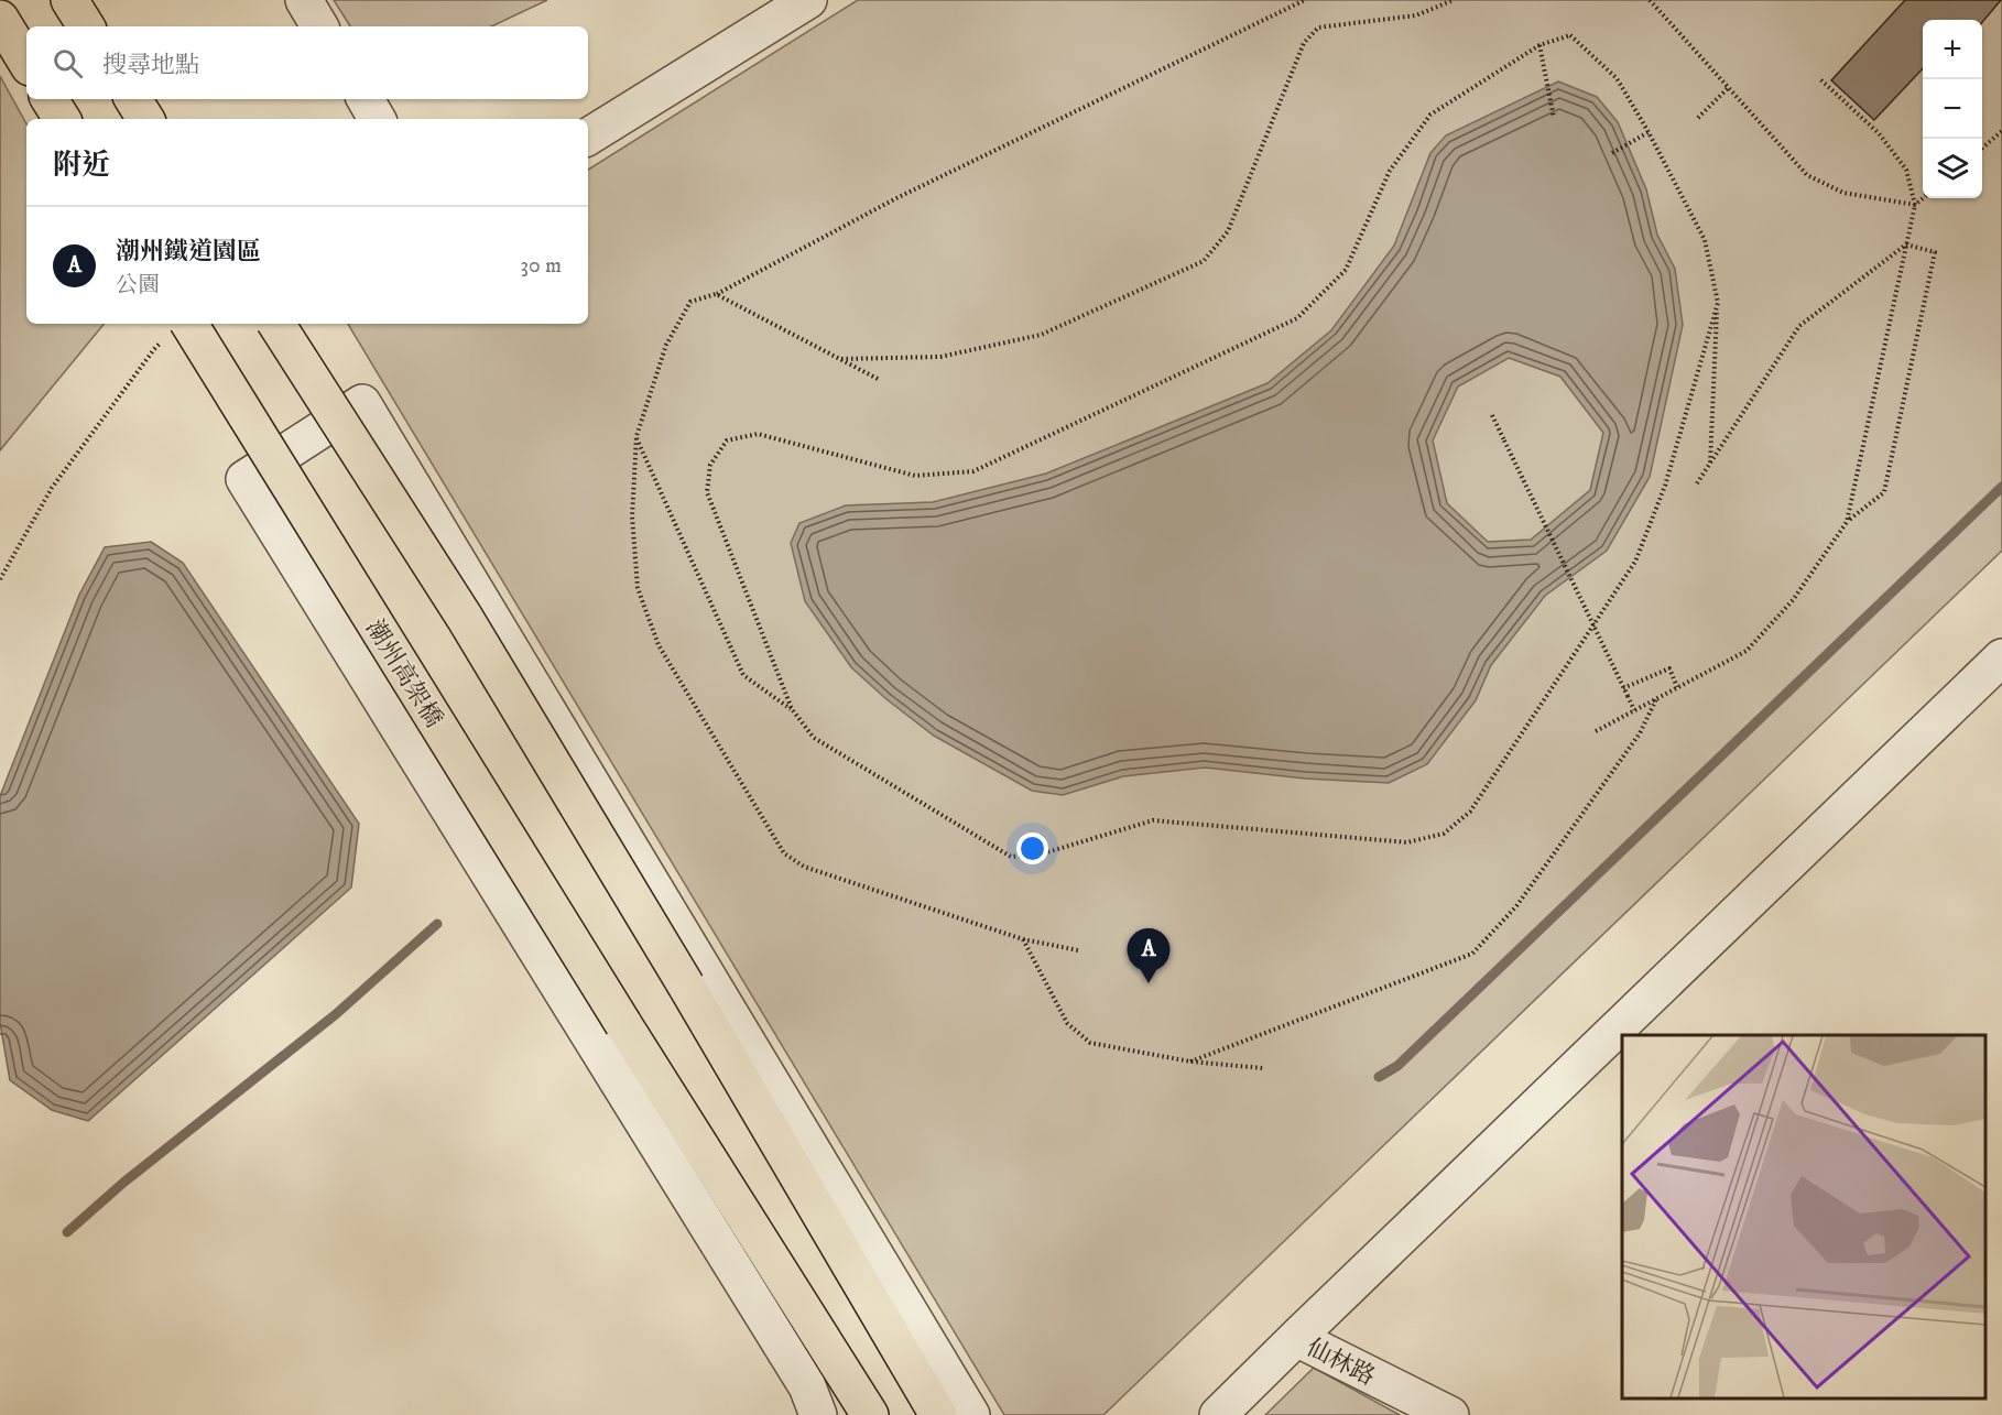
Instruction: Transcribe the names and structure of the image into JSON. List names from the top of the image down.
{
  "streets": {
    "main road": ["潮州高架橋"],
    "street": ["仙林路"]
  },
  "page": {
    "map_buttons": ["+", "−"],
    "search": "搜尋地點",
    "heading": "附近",
    "list": [
      {
        "mark": "A",
        "name": "潮州鐵道園區",
        "note": "公園",
        "value": "30 m"
      }
    ],
    "pins": "A"
  }
}
